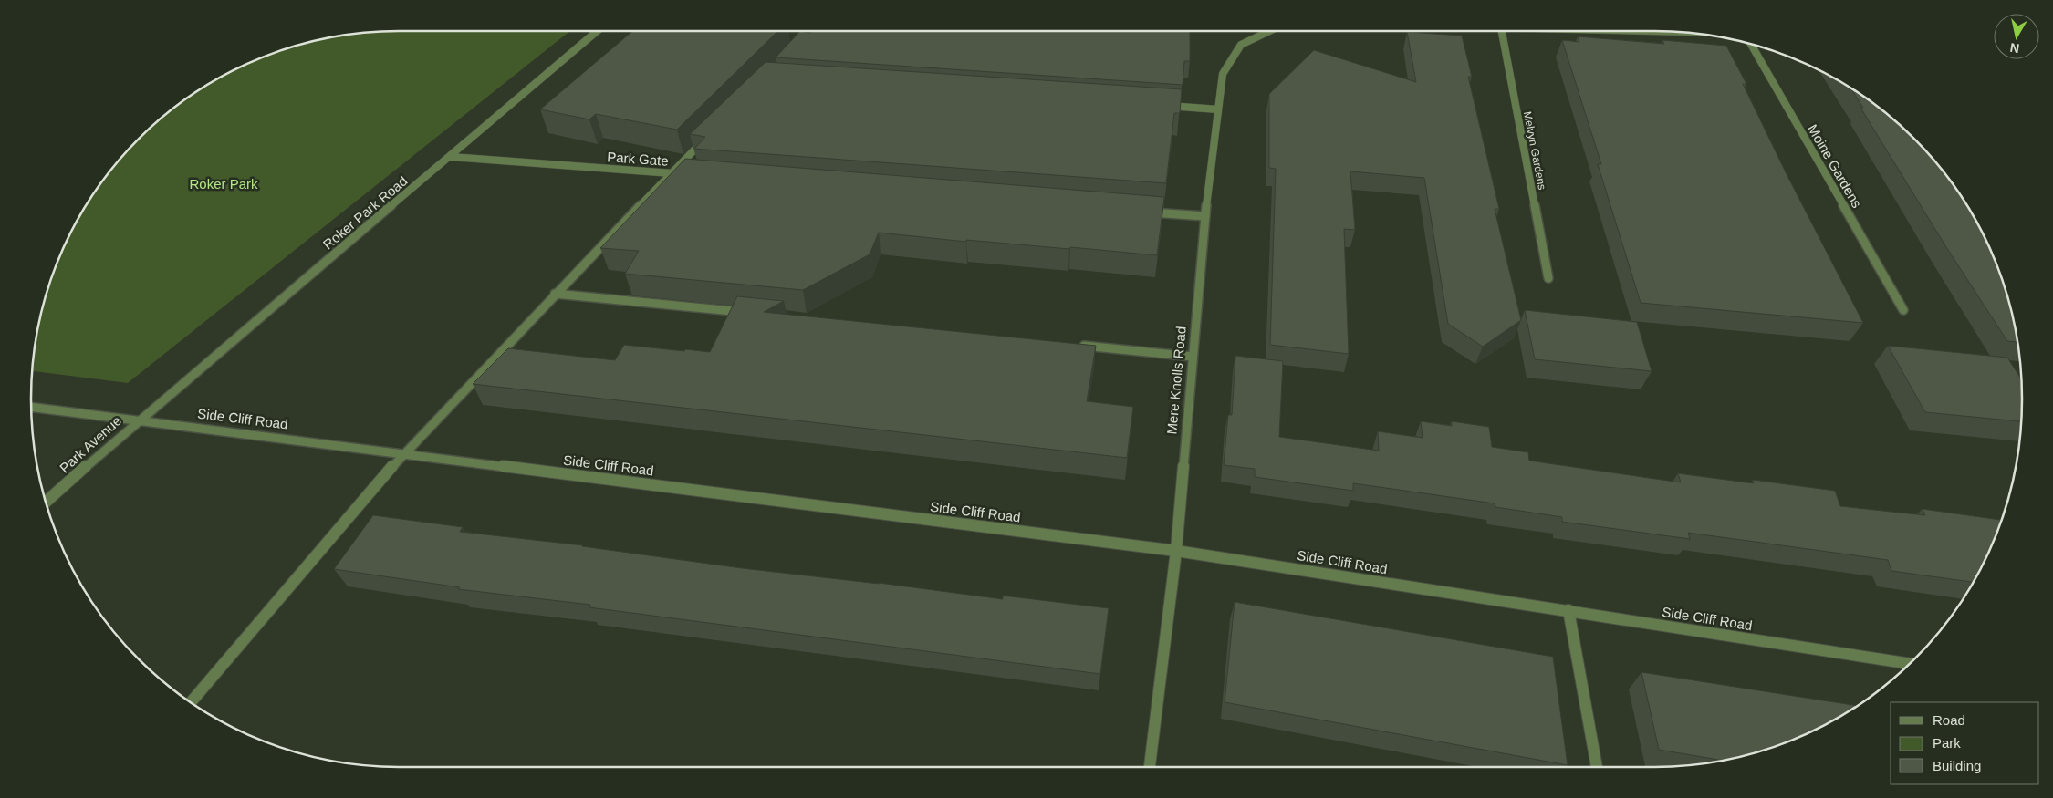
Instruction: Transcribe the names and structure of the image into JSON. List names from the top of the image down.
{
  "streets": {
    "street": [
      "Melvyn Gardens",
      "Park Gate",
      "Moine Gardens",
      "Roker Park Road",
      "Mere Knolls Road",
      "Side Cliff Road",
      "Park Avenue"
    ]
  },
  "crossings": [
    ["Park Gate", "Roker Park Road"],
    ["Roker Park Road", "Side Cliff Road"],
    ["Roker Park Road", "Park Avenue"],
    ["Mere Knolls Road", "Side Cliff Road"],
    ["Side Cliff Road", "Park Avenue"]
  ],
  "parks": ["Roker Park"],
  "legend": ["Road", "Park", "Building"],
  "north": "bottom"
}
